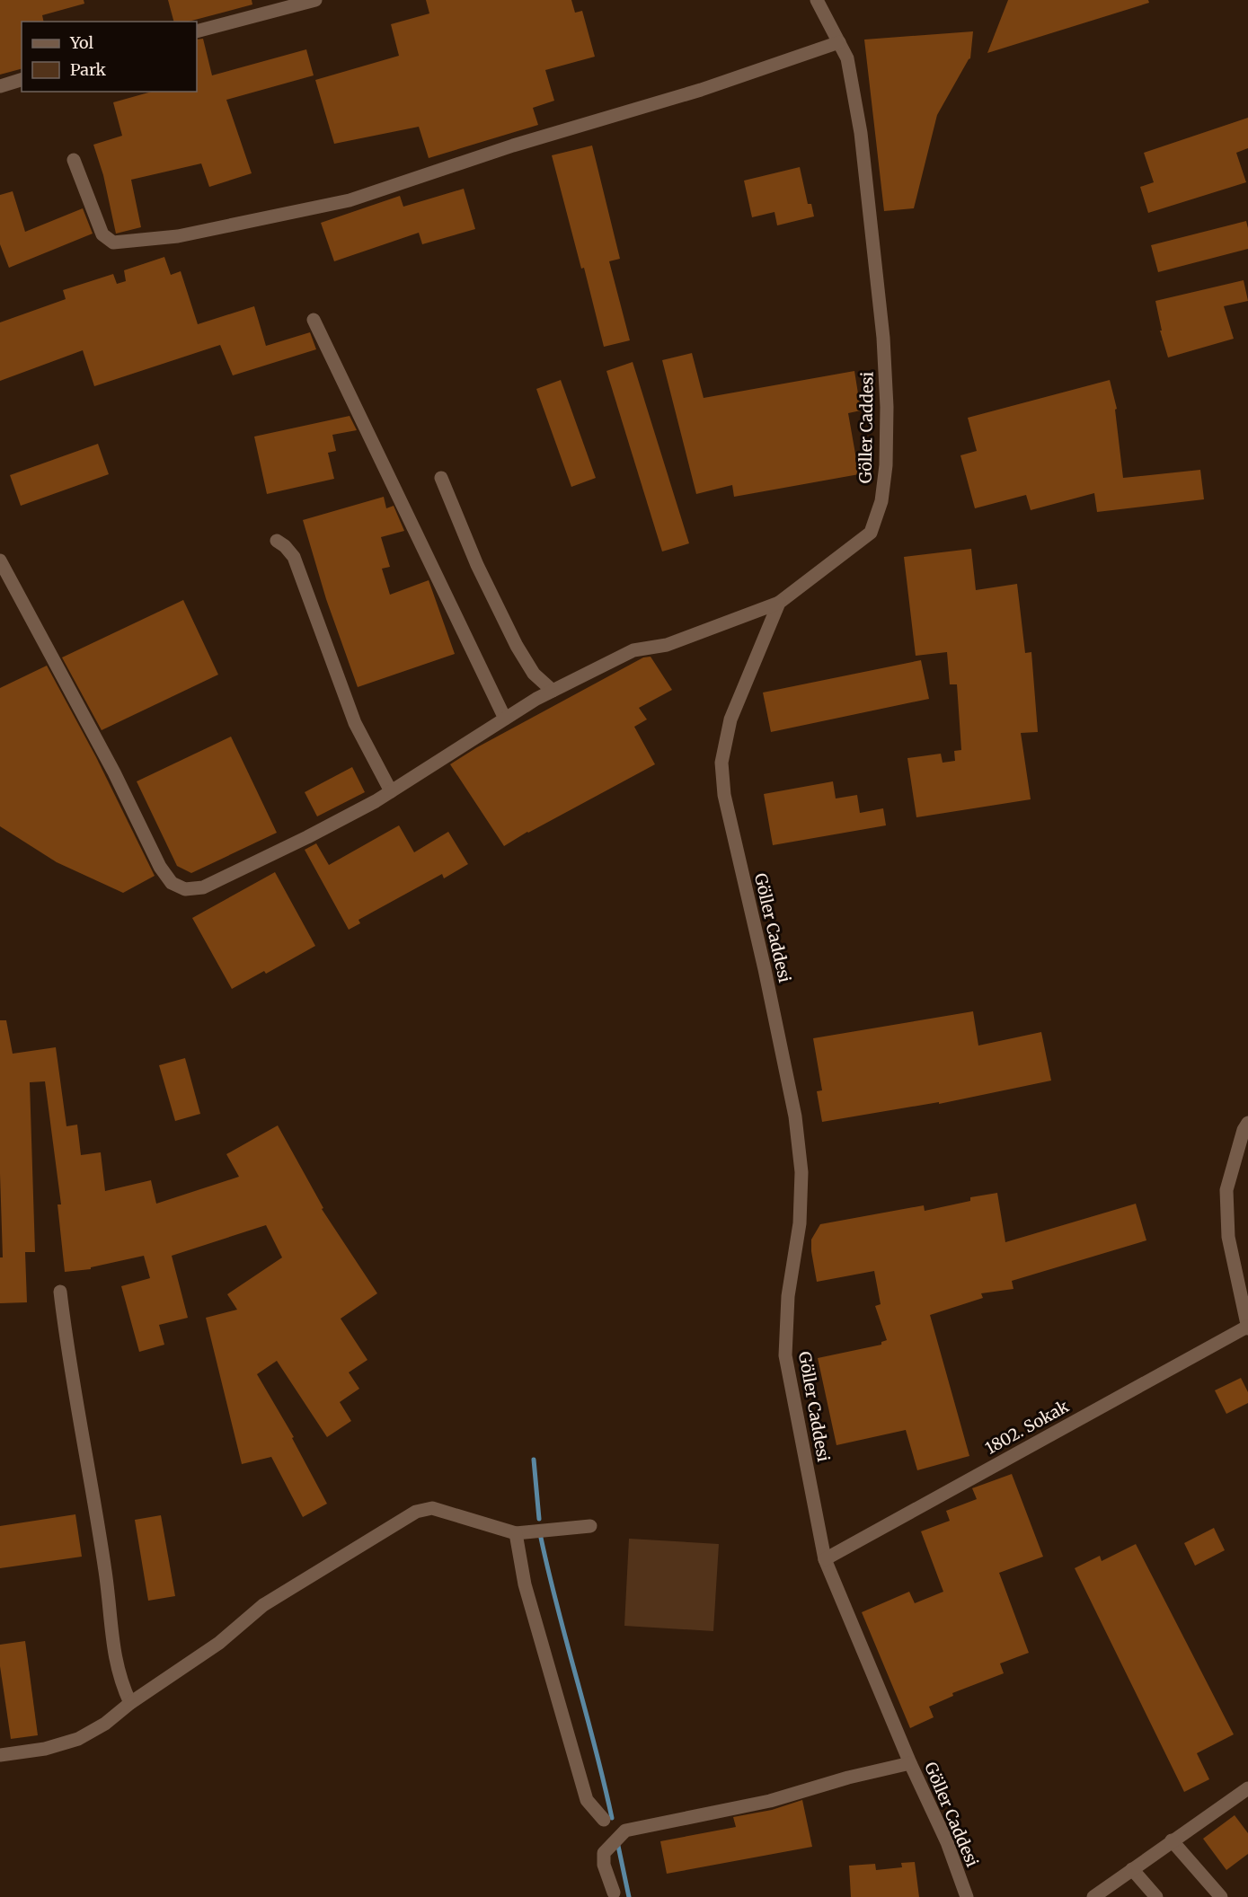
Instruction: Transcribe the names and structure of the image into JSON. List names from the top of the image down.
{
  "streets": {
    "street": ["Göller Caddesi", "1802. Sokak"]
  },
  "crossings": [
    ["Göller Caddesi", "1802. Sokak"]
  ],
  "legend": ["Yol", "Park"]
}
